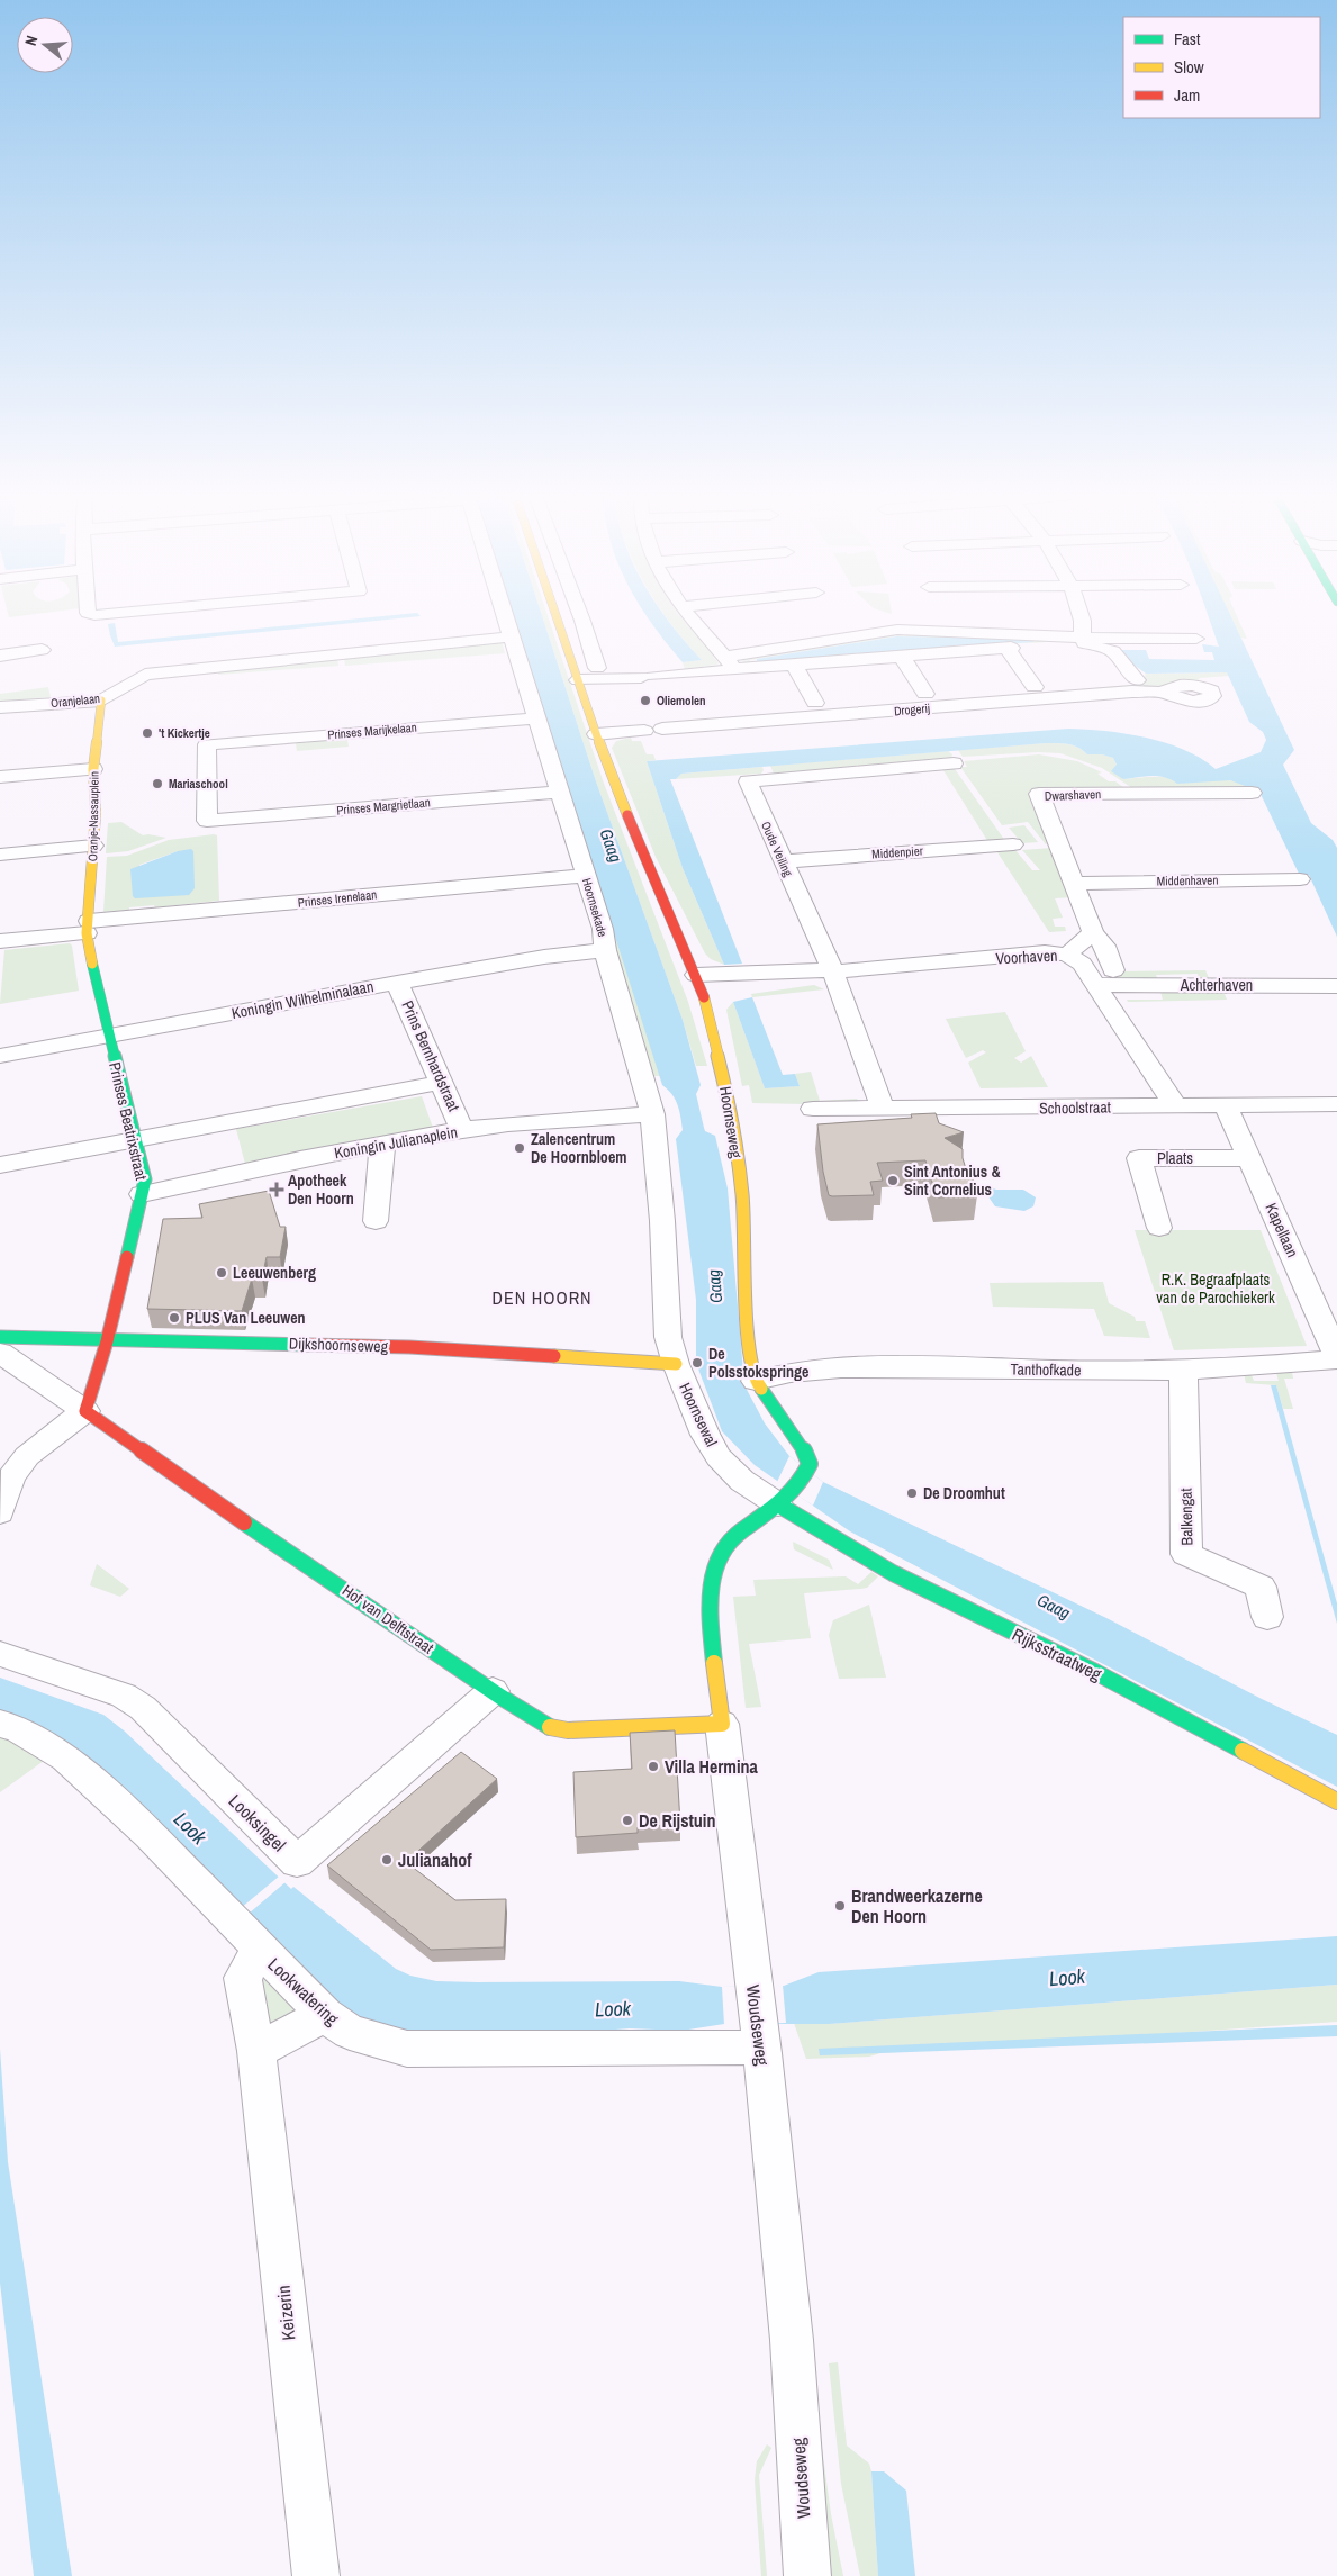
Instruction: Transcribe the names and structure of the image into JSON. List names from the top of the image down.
{
  "streets": {
    "street": [
      "Oranjelaan",
      "Drogerij",
      "Prinses Marijkelaan",
      "Dwarshaven",
      "Prinses Margrietlaan",
      "Oranje-Nassauplein",
      "Oude Veiling",
      "Middenpier",
      "Middenhaven",
      "Prinses Irenelaan",
      "Hoornsekade",
      "Voorhaven",
      "Achterhaven",
      "Koningin Wilhelminalaan",
      "Prins Bernhardstraat",
      "Schoolstraat",
      "Prinses Beatrixstraat",
      "Hoornseweg",
      "Koningin Julianaplein",
      "Plaats",
      "Kapellaan",
      "Dijkshoornseweg",
      "Tanthofkade",
      "Hoornsewal",
      "Balkengat",
      "Hof van Delftstraat",
      "Rijksstraatweg",
      "Looksingel",
      "Lookwatering",
      "Woudseweg",
      "Keizerin"
    ]
  },
  "crossings": [
    ["Oranjelaan", "Oranje-Nassauplein"],
    ["Oranjelaan", "Hoornsekade"],
    ["Drogerij", "Hoornseweg"],
    ["Prinses Marijkelaan", "Prinses Margrietlaan"],
    ["Prinses Marijkelaan", "Hoornsekade"],
    ["Dwarshaven", "Middenhaven"],
    ["Dwarshaven", "Voorhaven"],
    ["Dwarshaven", "Achterhaven"],
    ["Prinses Margrietlaan", "Hoornsekade"],
    ["Oranje-Nassauplein", "Prinses Irenelaan"],
    ["Oranje-Nassauplein", "Prinses Beatrixstraat"],
    ["Oude Veiling", "Middenpier"],
    ["Oude Veiling", "Voorhaven"],
    ["Oude Veiling", "Schoolstraat"],
    ["Prinses Irenelaan", "Hoornsekade"],
    ["Prinses Irenelaan", "Prinses Beatrixstraat"],
    ["Hoornsekade", "Koningin Wilhelminalaan"],
    ["Hoornsekade", "Koningin Julianaplein"],
    ["Hoornsekade", "Dijkshoornseweg"],
    ["Hoornsekade", "Hoornsewal"],
    ["Voorhaven", "Achterhaven"],
    ["Voorhaven", "Schoolstraat"],
    ["Voorhaven", "Hoornseweg"],
    ["Koningin Wilhelminalaan", "Prins Bernhardstraat"],
    ["Koningin Wilhelminalaan", "Prinses Beatrixstraat"],
    ["Prins Bernhardstraat", "Koningin Julianaplein"],
    ["Schoolstraat", "Kapellaan"],
    ["Prinses Beatrixstraat", "Koningin Julianaplein"],
    ["Prinses Beatrixstraat", "Dijkshoornseweg"],
    ["Hoornseweg", "Tanthofkade"],
    ["Hoornseweg", "Hoornsewal"],
    ["Hoornseweg", "Rijksstraatweg"],
    ["Hoornseweg", "Woudseweg"],
    ["Plaats", "Kapellaan"],
    ["Kapellaan", "Tanthofkade"],
    ["Dijkshoornseweg", "Hoornsewal"],
    ["Tanthofkade", "Balkengat"],
    ["Hoornsewal", "Rijksstraatweg"],
    ["Hoornsewal", "Woudseweg"],
    ["Hof van Delftstraat", "Looksingel"],
    ["Hof van Delftstraat", "Woudseweg"],
    ["Rijksstraatweg", "Woudseweg"],
    ["Lookwatering", "Woudseweg"],
    ["Lookwatering", "Keizerin"]
  ],
  "districts": ["DEN HOORN"],
  "water": ["Gaag", "Look"],
  "parks": ["R.K. Begraafplaats van de Parochiekerk"],
  "places": {
    "other": [
      "Oliemolen",
      "'t Kickertje",
      "Mariaschool",
      "Zalencentrum De Hoornbloem",
      "Sint Antonius & Sint Cornelius",
      "Leeuwenberg",
      "PLUS Van Leeuwen",
      "De Polsstokspringe",
      "De Droomhut",
      "Villa Hermina",
      "De Rijstuin",
      "Julianahof",
      "Brandweerkazerne Den Hoorn"
    ],
    "health": ["Apotheek Den Hoorn"]
  },
  "legend": ["Fast", "Slow", "Jam"],
  "north": "left"
}
